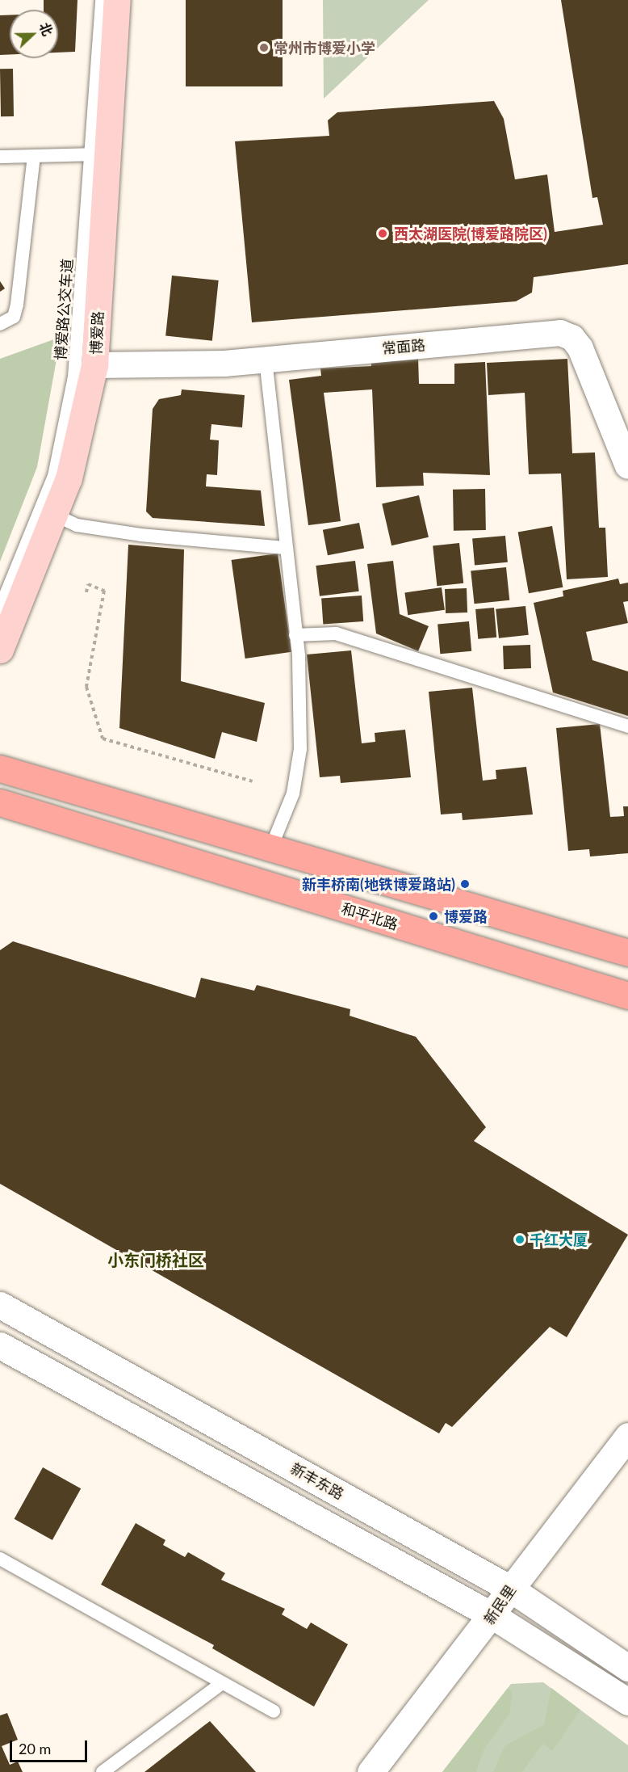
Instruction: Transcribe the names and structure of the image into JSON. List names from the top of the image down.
{
  "streets": {
    "main road": ["博爱路", "和平北路"],
    "street": ["常面路", "新丰东路", "新民里"],
    "lane": ["博爱路公交车道"]
  },
  "crossings": [
    ["博爱路公交车道", "博爱路"],
    ["博爱路", "常面路"],
    ["新丰东路", "新民里"]
  ],
  "districts": ["小东门桥社区"],
  "places": [
    "常州市博爱小学",
    "西太湖医院(博爱路院区)",
    "新丰桥南(地铁博爱路站)",
    "博爱路",
    "千红大厦"
  ],
  "scale_bar": "20 m",
  "north": "right"
}
